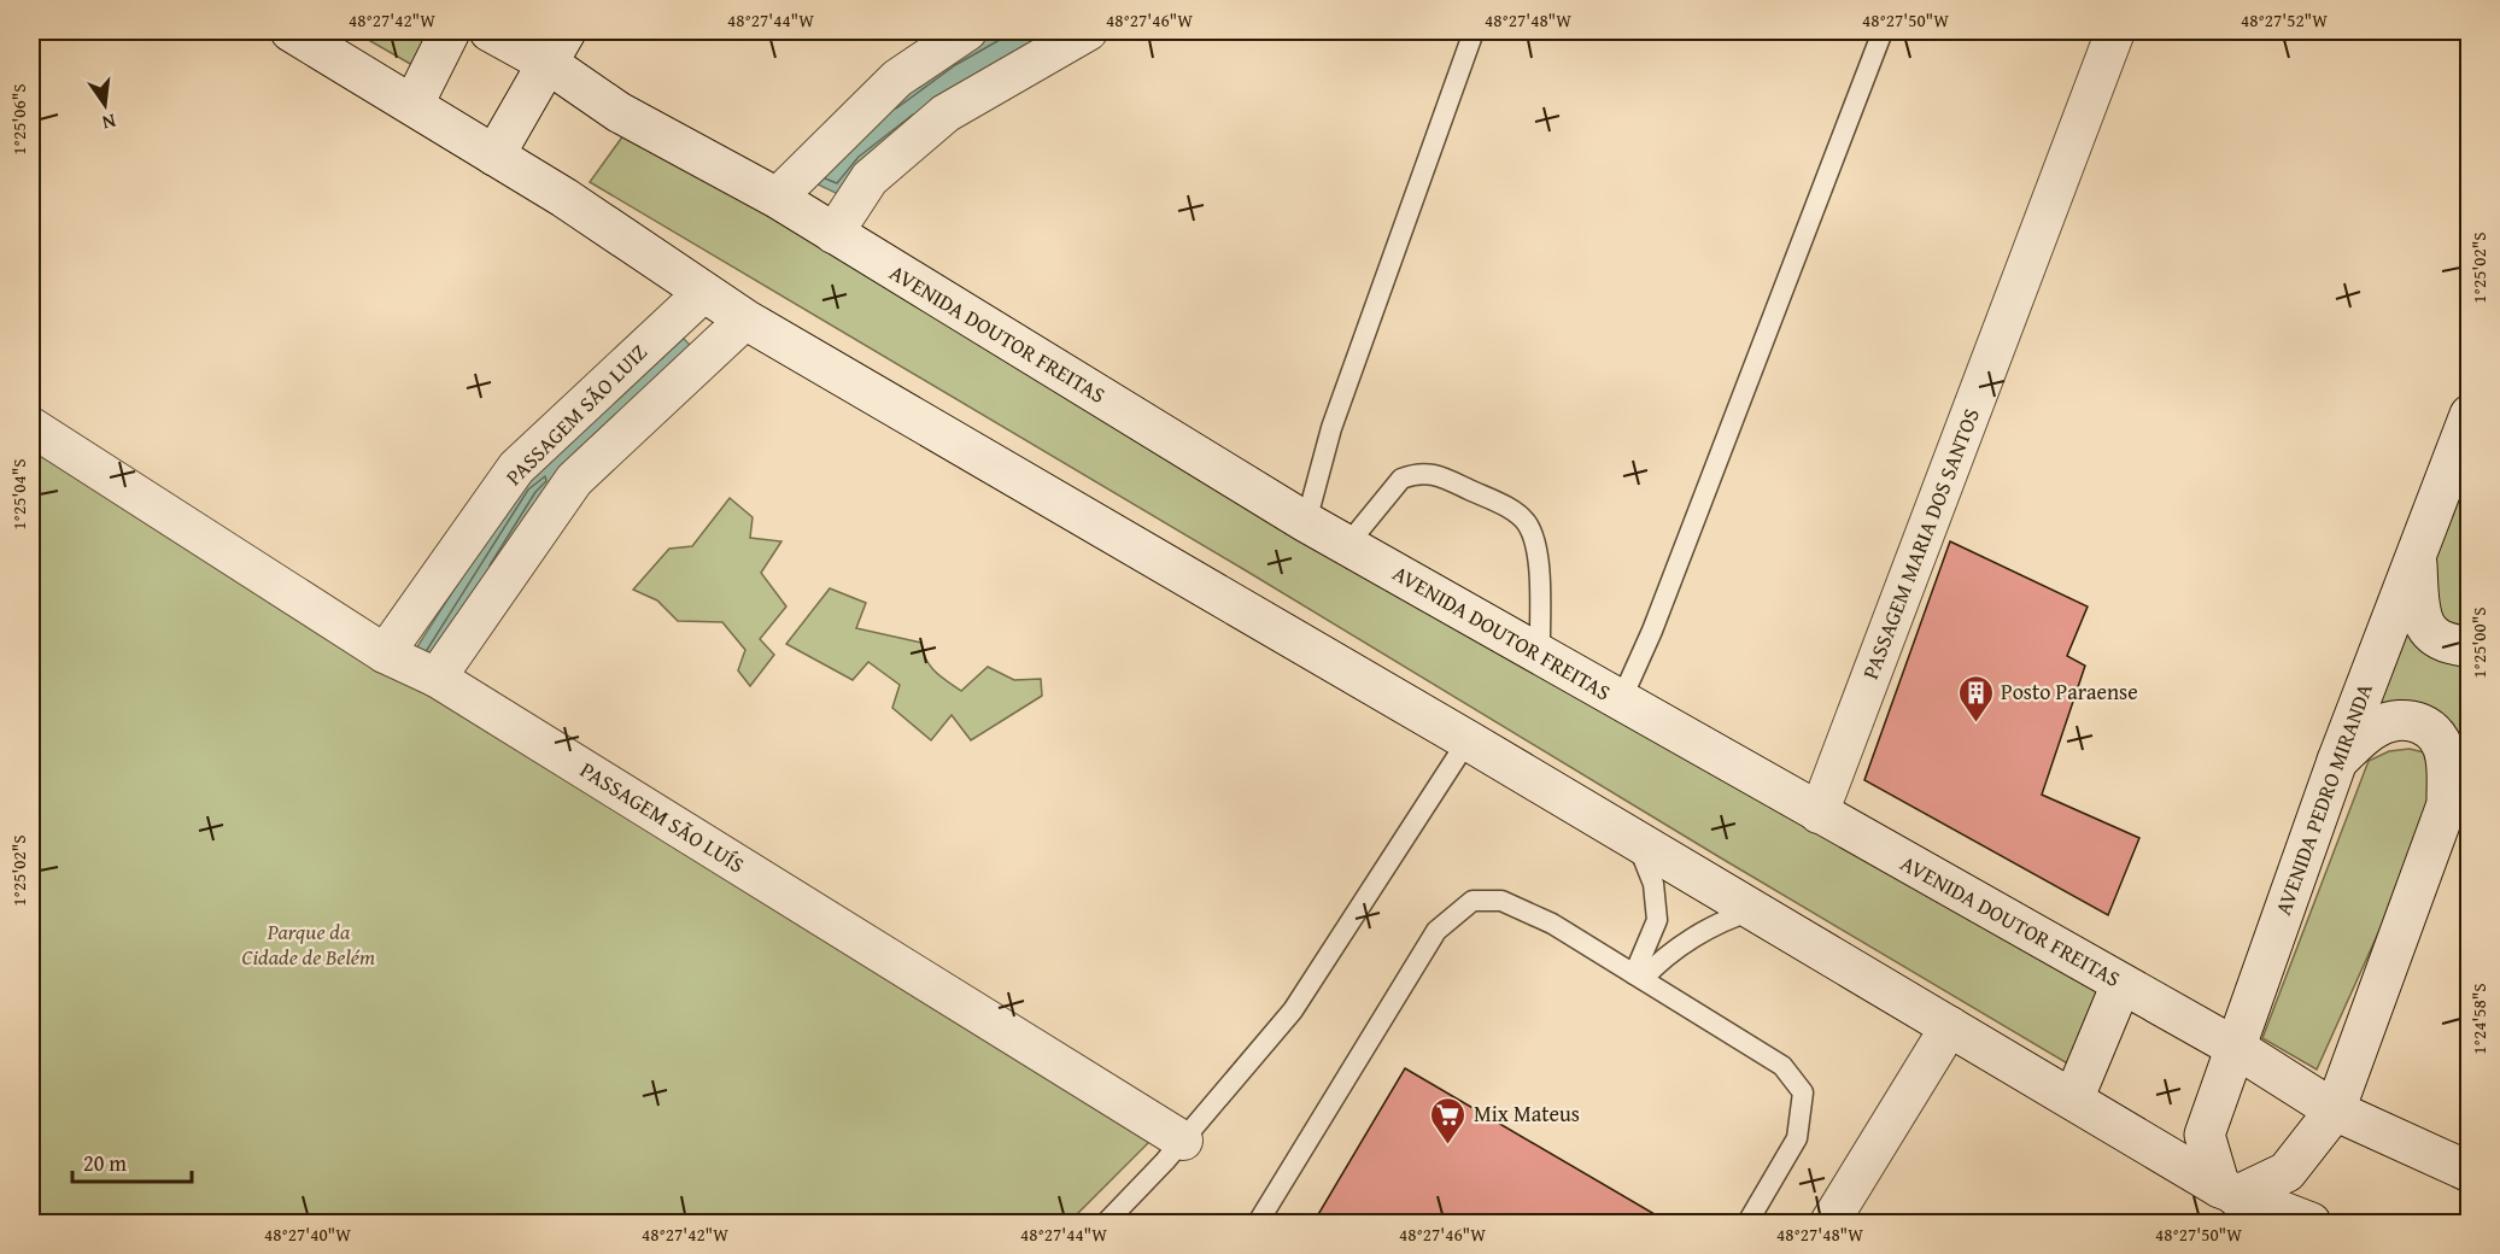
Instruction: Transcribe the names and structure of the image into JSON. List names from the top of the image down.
{
  "streets": {
    "main road": ["AVENIDA DOUTOR FREITAS", "AVENIDA PEDRO MIRANDA"],
    "street": ["PASSAGEM SÃO LUIZ", "PASSAGEM MARIA DOS SANTOS", "PASSAGEM SÃO LUÍS"]
  },
  "crossings": [
    ["AVENIDA DOUTOR FREITAS", "PASSAGEM MARIA DOS SANTOS"],
    ["AVENIDA DOUTOR FREITAS", "AVENIDA PEDRO MIRANDA"],
    ["PASSAGEM SÃO LUIZ", "PASSAGEM SÃO LUÍS"]
  ],
  "parks": ["Parque da Cidade de Belém"],
  "places": {
    "building": ["Posto Paraense"],
    "supermarket": ["Mix Mateus"]
  },
  "scale_bar": "20 m",
  "north": "bottom",
  "coordinates": [
    "48°27'42\"W",
    "48°27'44\"W",
    "48°27'46\"W",
    "48°27'48\"W",
    "48°27'50\"W",
    "48°27'52\"W",
    "1°25'06\"S",
    "1°25'02\"S",
    "1°25'04\"S",
    "1°25'00\"S",
    "1°24'58\"S",
    "48°27'40\"W"
  ]
}
